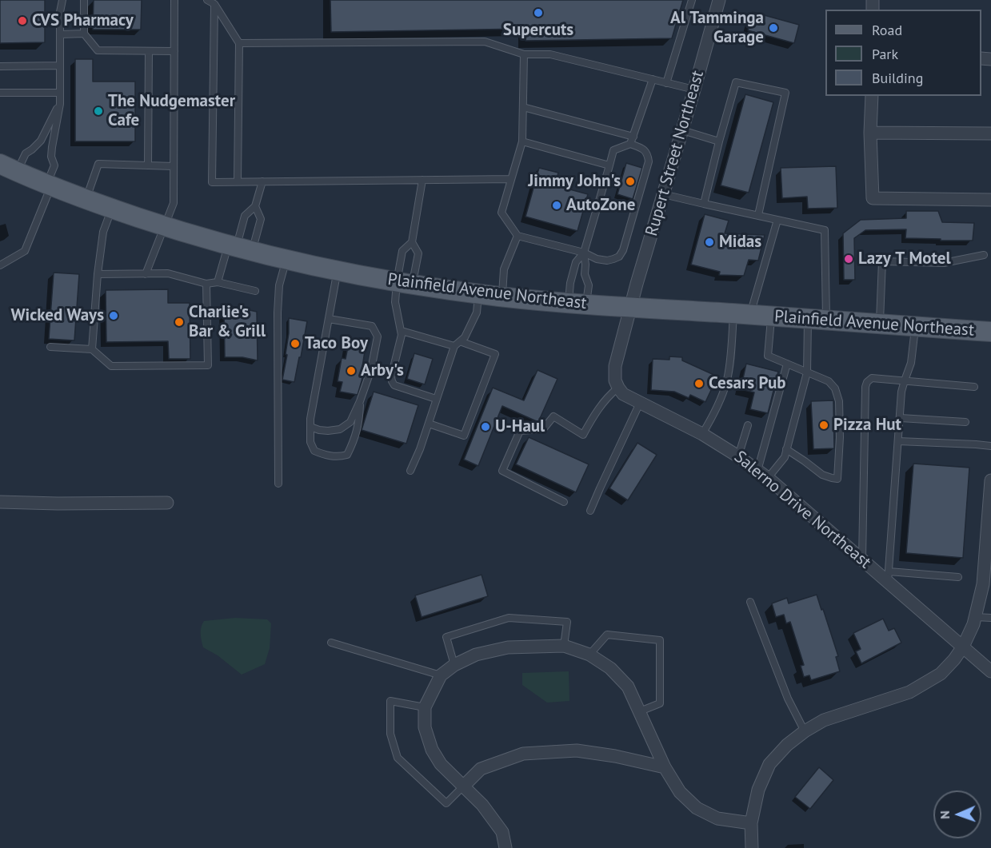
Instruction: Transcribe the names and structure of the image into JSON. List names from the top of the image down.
{
  "streets": {
    "main road": ["Plainfield Avenue Northeast"],
    "street": ["Rupert Street Northeast", "Salerno Drive Northeast"]
  },
  "crossings": [
    ["Rupert Street Northeast", "Plainfield Avenue Northeast"]
  ],
  "places": [
    "Supercuts",
    "CVS Pharmacy",
    "Al Tamminga Garage",
    "The Nudgemaster Cafe",
    "Jimmy John's",
    "AutoZone",
    "Midas",
    "Lazy T Motel",
    "Wicked Ways",
    "Charlie's Bar & Grill",
    "Taco Boy",
    "Arby's",
    "Cesars Pub",
    "Pizza Hut",
    "U-Haul"
  ],
  "legend": ["Road", "Park", "Building"],
  "north": "left"
}
